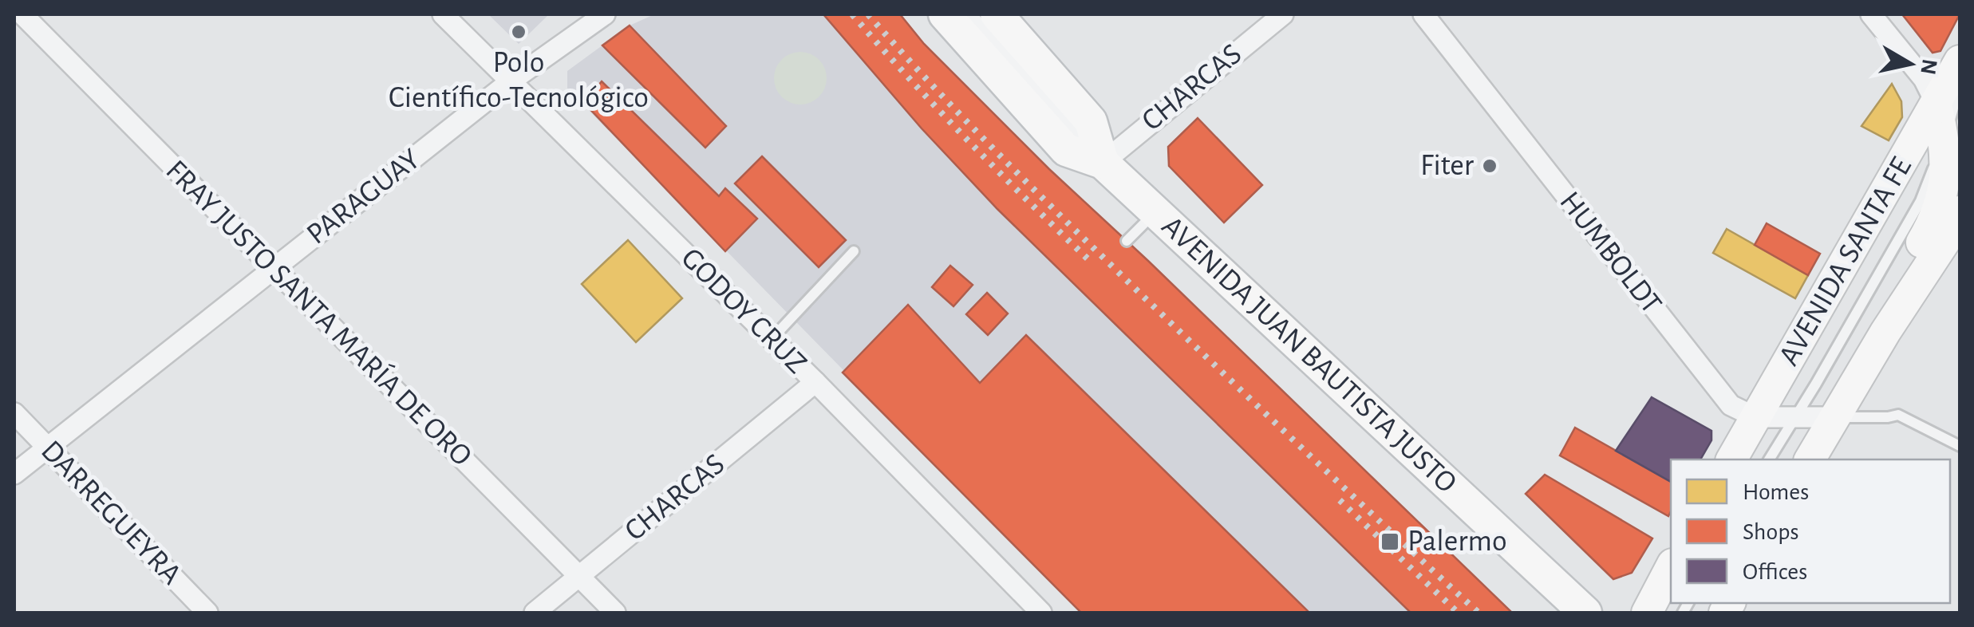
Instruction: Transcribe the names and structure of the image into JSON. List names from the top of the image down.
{
  "streets": {
    "main road": ["AVENIDA SANTA FE", "AVENIDA JUAN BAUTISTA JUSTO"],
    "street": [
      "CHARCAS",
      "PARAGUAY",
      "HUMBOLDT",
      "GODOY CRUZ",
      "FRAY JUSTO SANTA MARÍA DE ORO",
      "DARREGUEYRA"
    ]
  },
  "crossings": [
    ["CHARCAS", "GODOY CRUZ"],
    ["CHARCAS", "FRAY JUSTO SANTA MARÍA DE ORO"],
    ["CHARCAS", "AVENIDA JUAN BAUTISTA JUSTO"],
    ["PARAGUAY", "GODOY CRUZ"],
    ["PARAGUAY", "FRAY JUSTO SANTA MARÍA DE ORO"],
    ["PARAGUAY", "DARREGUEYRA"],
    ["HUMBOLDT", "AVENIDA SANTA FE"]
  ],
  "places": {
    "other": ["Polo Científico-Tecnológico", "Fiter"],
    "transit": ["Palermo"]
  },
  "legend": ["Homes", "Shops", "Offices"],
  "north": "right"
}
